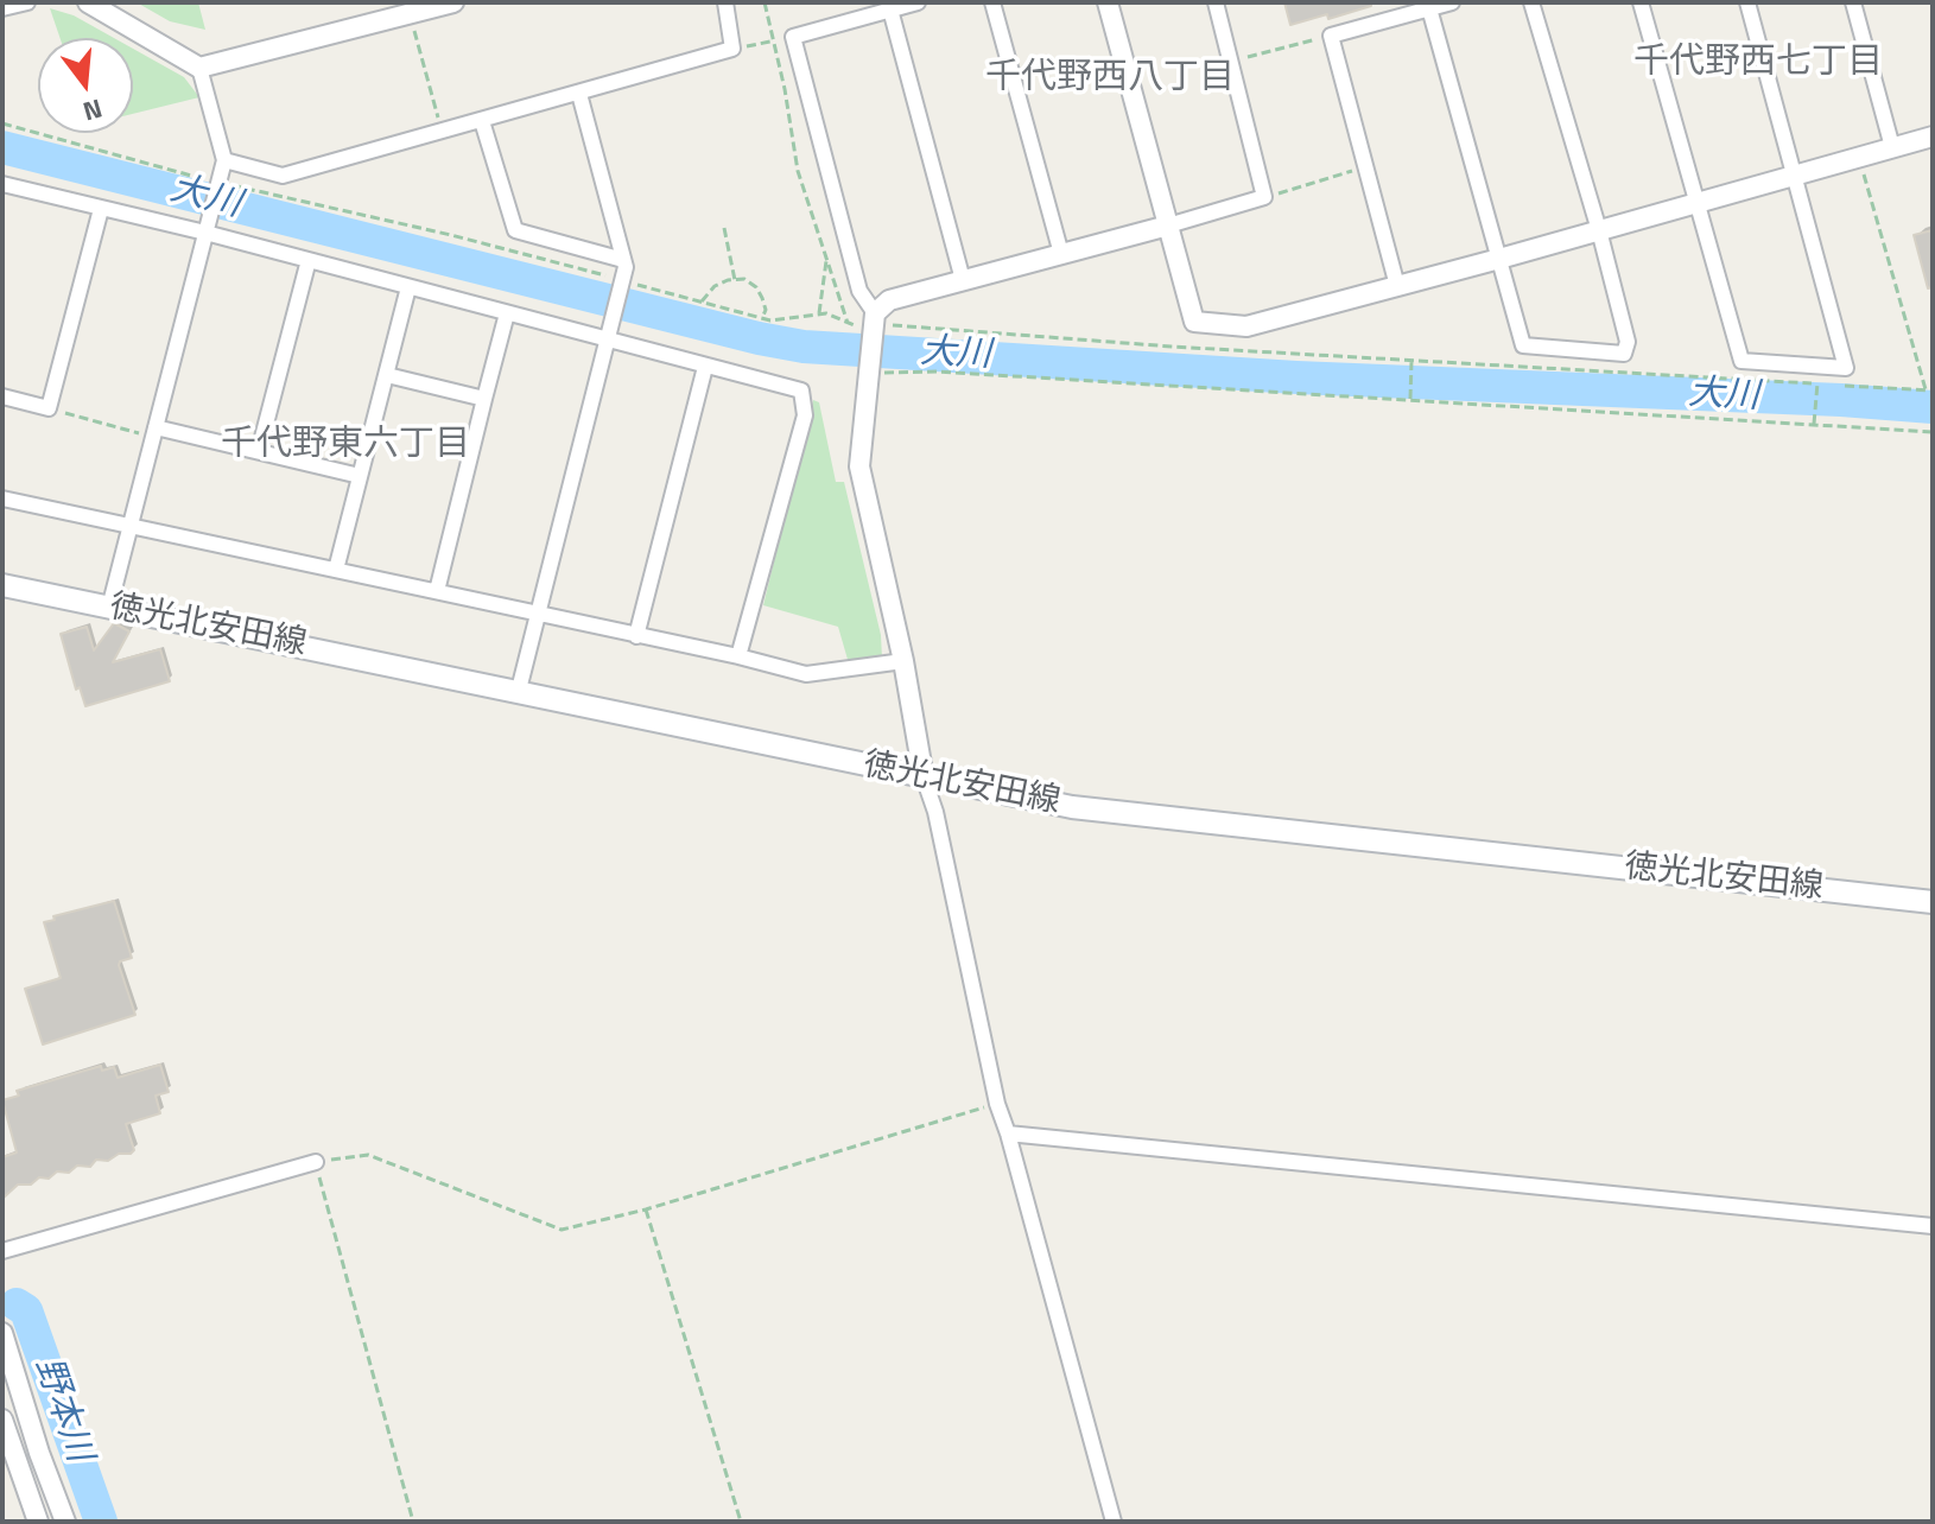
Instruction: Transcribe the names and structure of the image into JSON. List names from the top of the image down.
{
  "streets": {
    "main road": ["徳光北安田線"]
  },
  "districts": ["千代野西七丁目", "千代野西八丁目", "千代野東六丁目"],
  "water": ["大川", "野本川"],
  "north": "bottom"
}
